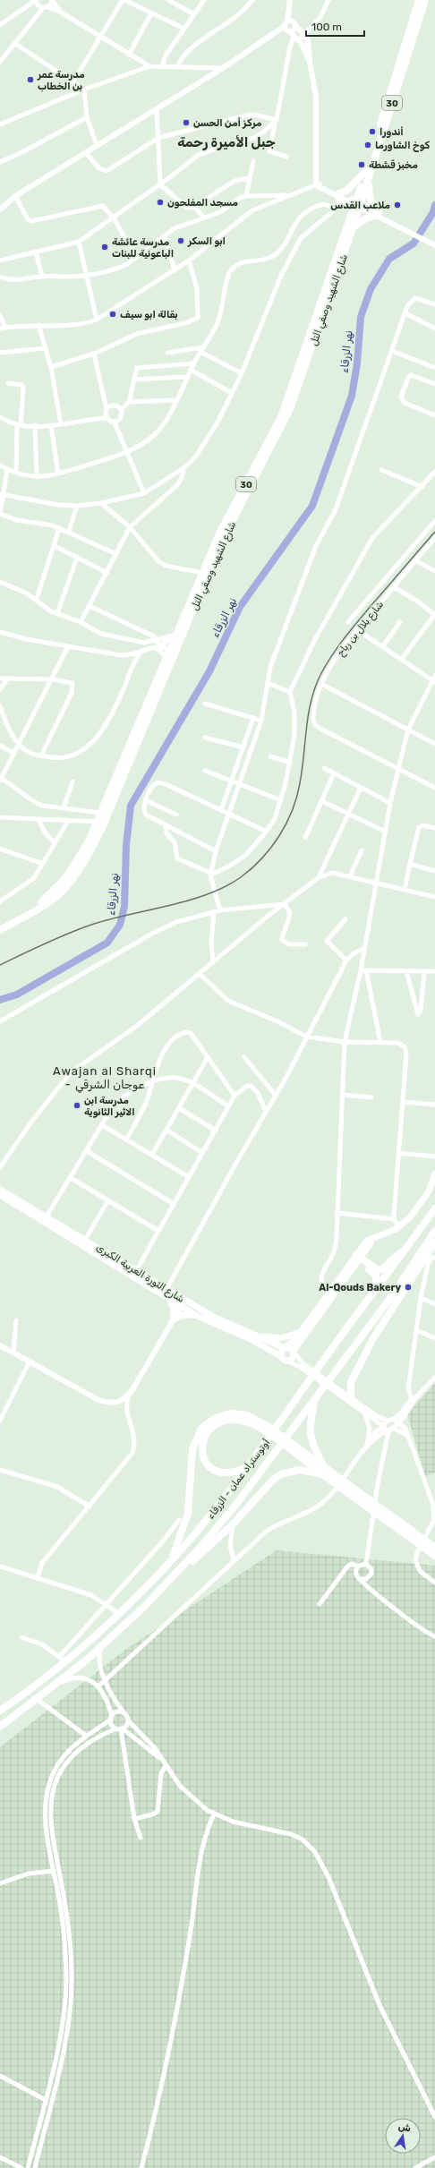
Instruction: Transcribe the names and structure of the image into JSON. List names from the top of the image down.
{
  "streets": {
    "main road": [
      "30",
      "شارع الشهيد وصفي التل",
      "شارع الثورة العربية الكبرى",
      "أوتوستراد عمان - الزرقاء"
    ],
    "street": ["شارع بلال بن رباح"]
  },
  "districts": ["جبل الأميرة رحمة", "Awajan al Sharqi - عوجان الشرقي"],
  "water": ["نهر الزرقاء"],
  "places": [
    "مدرسة عمر بن الخطاب",
    "مركز أمن الحسن",
    "أندورا",
    "كوخ الشاورما",
    "مخبز قشطة",
    "مسجد المفلحون",
    "ملاعب القدس",
    "ابو السكر",
    "مدرسة عائشة الباعونية للبنات",
    "بقالة ابو سيف",
    "مدرسة ابن الاثير الثانوية",
    "Al-Qouds Bakery"
  ],
  "scale_bar": "100 m",
  "north": "top"
}
